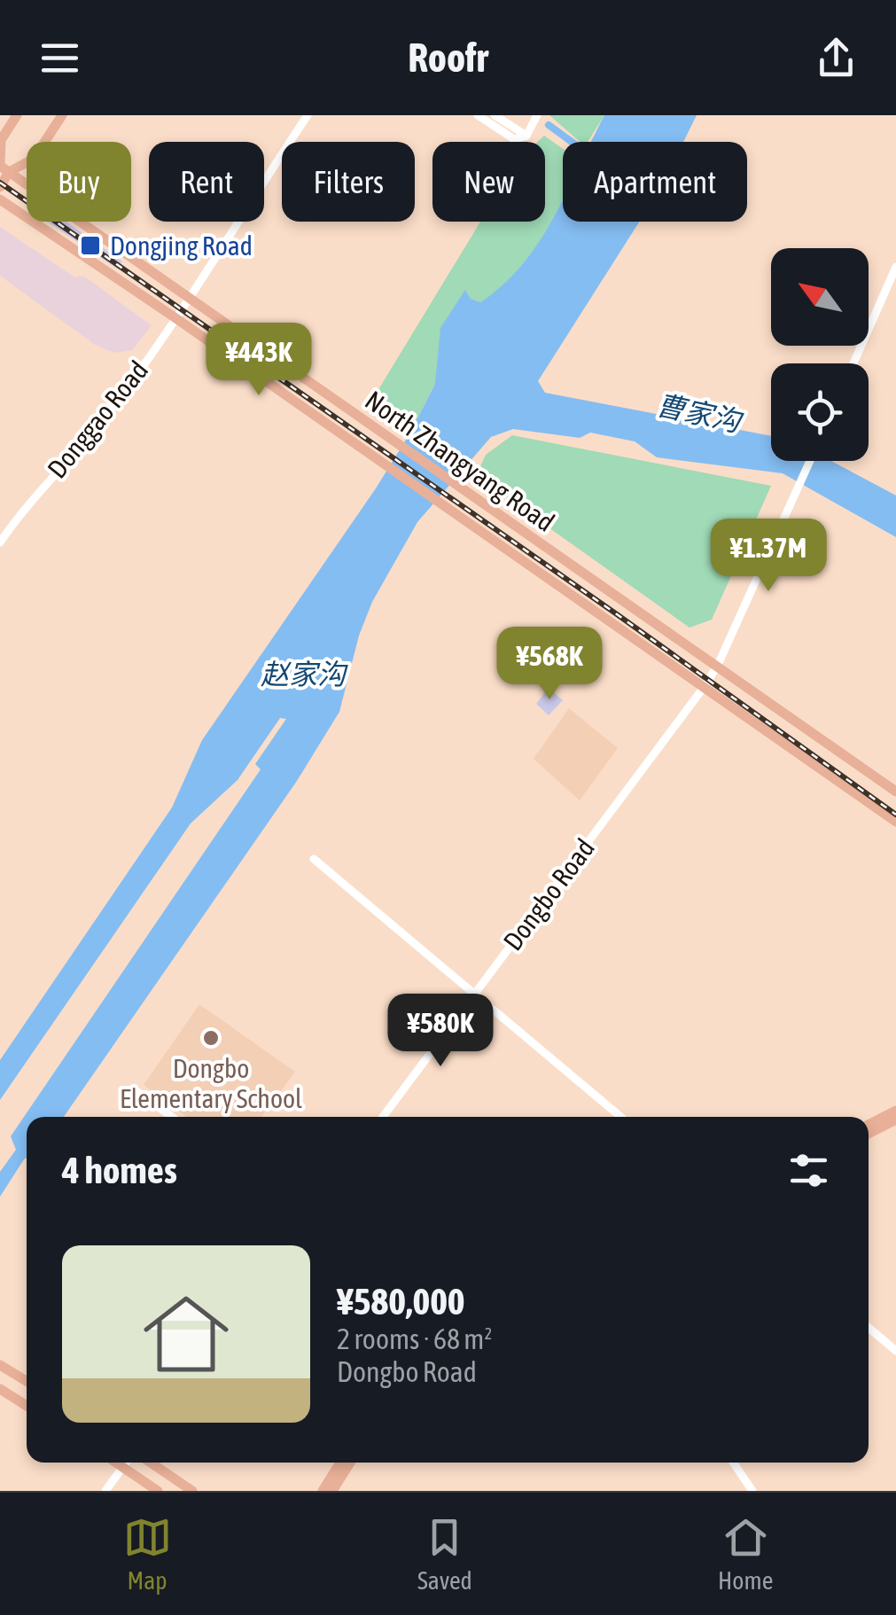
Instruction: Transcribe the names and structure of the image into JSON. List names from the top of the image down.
{
  "streets": {
    "main road": ["North Zhangyang Road"],
    "street": ["Donggao Road", "Dongbo Road"]
  },
  "crossings": [
    ["Donggao Road", "North Zhangyang Road"],
    ["North Zhangyang Road", "Dongbo Road"]
  ],
  "water": ["曹家沟", "赵家沟"],
  "places": {
    "transit": ["Dongjing Road"],
    "other": ["Dongbo Elementary School"]
  },
  "north": "top left",
  "page": {
    "header": "Roofr",
    "chip": [
      "Buy",
      "Rent",
      "Filters",
      "New",
      "Apartment"
    ],
    "price": [
      "¥443K",
      "¥1.37M",
      "¥568K",
      "¥580K"
    ],
    "heading": "4 homes",
    "list": [
      {
        "name": "¥580,000",
        "note": "2 rooms · 68 m² · Dongbo Road"
      }
    ],
    "tabs": ["Map", "Saved", "Home"]
  }
}
